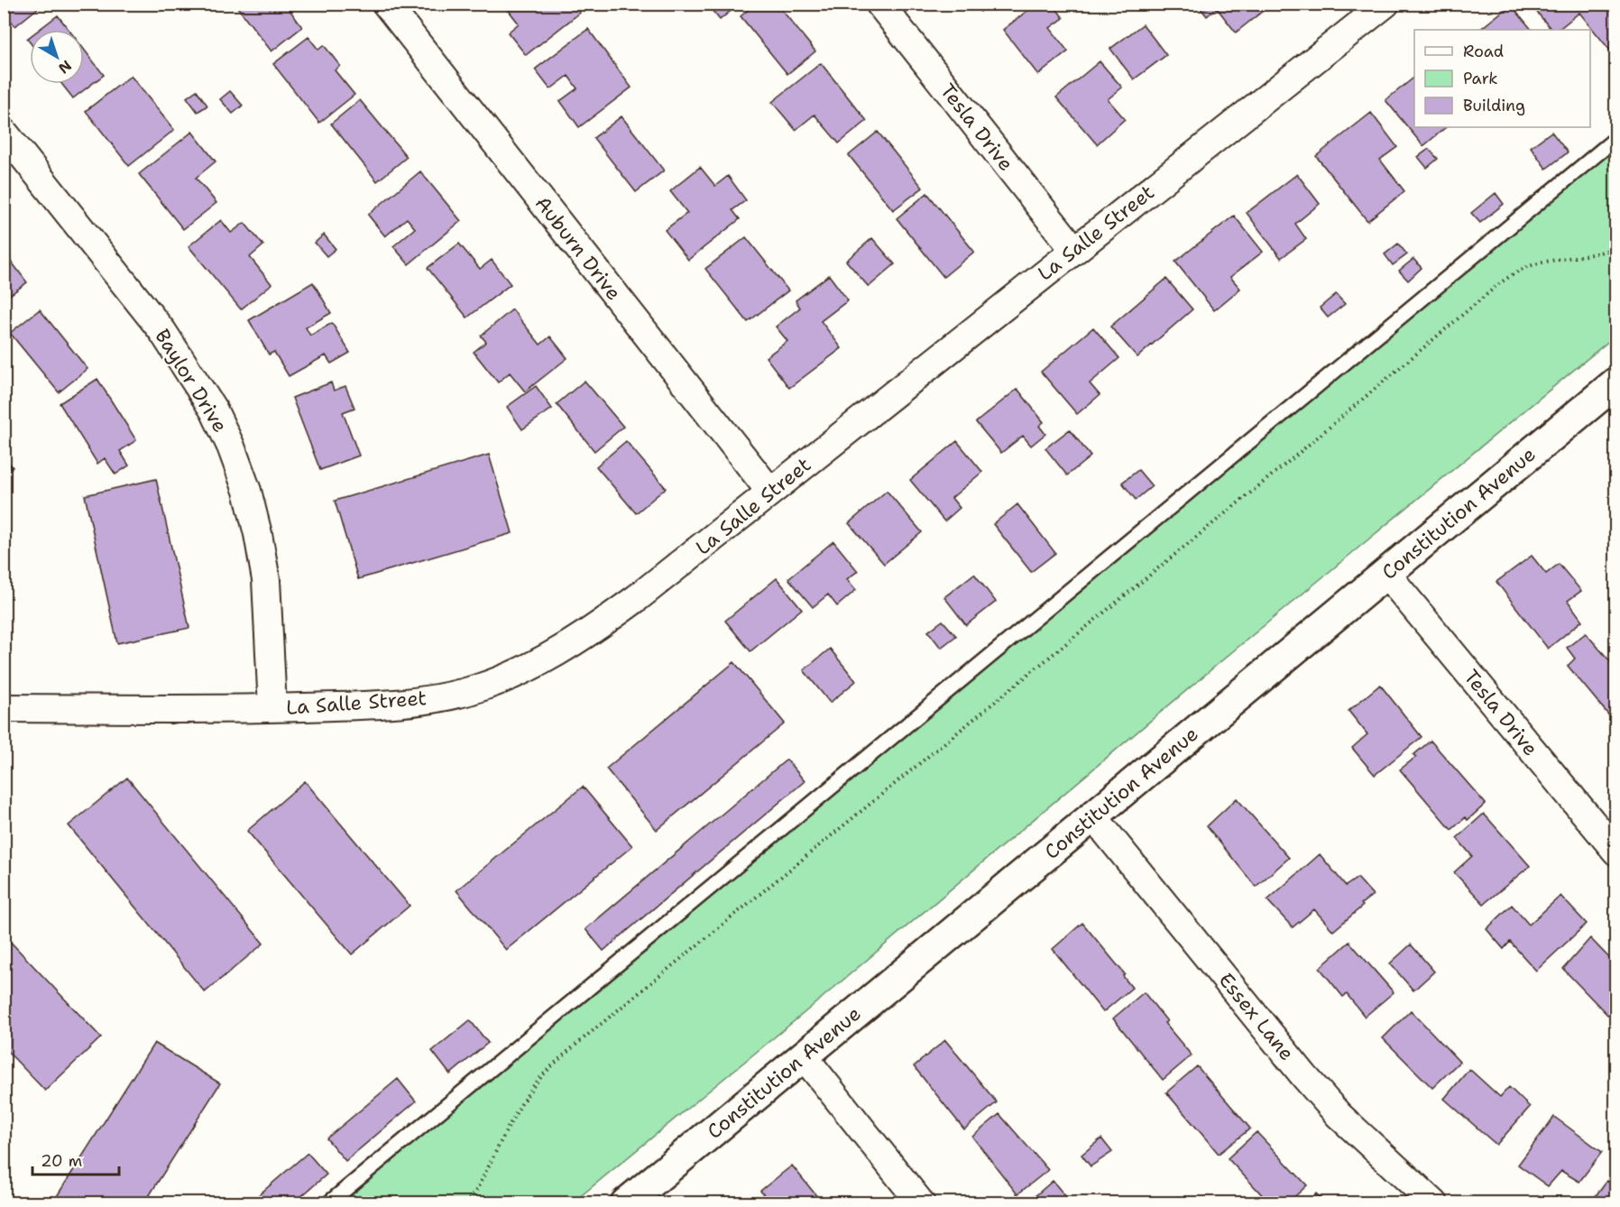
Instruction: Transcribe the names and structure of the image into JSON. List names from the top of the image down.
{
  "streets": {
    "main road": ["Constitution Avenue"],
    "street": [
      "Tesla Drive",
      "La Salle Street",
      "Auburn Drive",
      "Baylor Drive",
      "Essex Lane"
    ]
  },
  "crossings": [
    ["Tesla Drive", "La Salle Street"],
    ["Tesla Drive", "Constitution Avenue"],
    ["La Salle Street", "Auburn Drive"],
    ["La Salle Street", "Baylor Drive"],
    ["Constitution Avenue", "Essex Lane"]
  ],
  "legend": ["Road", "Park", "Building"],
  "scale_bar": "20 m",
  "north": "bottom right"
}
